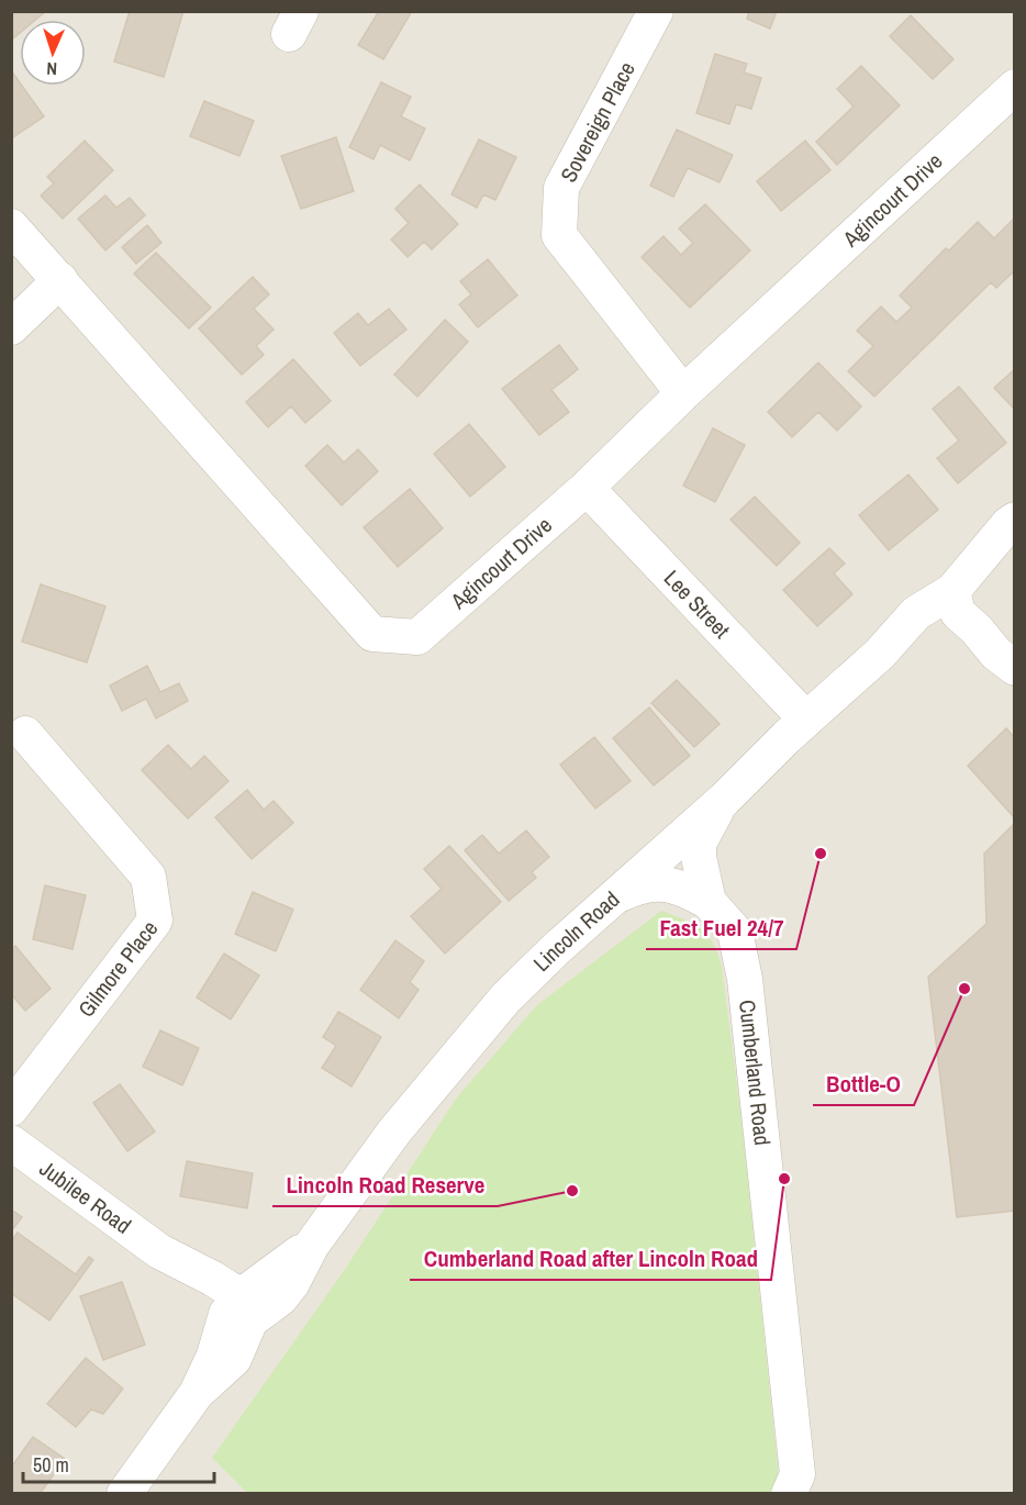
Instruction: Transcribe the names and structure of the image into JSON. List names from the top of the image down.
{
  "streets": {
    "street": [
      "Sovereign Place",
      "Agincourt Drive",
      "Lee Street",
      "Lincoln Road",
      "Gilmore Place",
      "Cumberland Road",
      "Jubilee Road"
    ]
  },
  "crossings": [
    ["Sovereign Place", "Agincourt Drive"],
    ["Agincourt Drive", "Lee Street"],
    ["Lee Street", "Lincoln Road"],
    ["Lincoln Road", "Cumberland Road"],
    ["Lincoln Road", "Jubilee Road"]
  ],
  "places": [
    "Fast Fuel 24/7",
    "Bottle-O",
    "Cumberland Road after Lincoln Road",
    "Lincoln Road Reserve"
  ],
  "scale_bar": "50 m",
  "north": "bottom"
}
